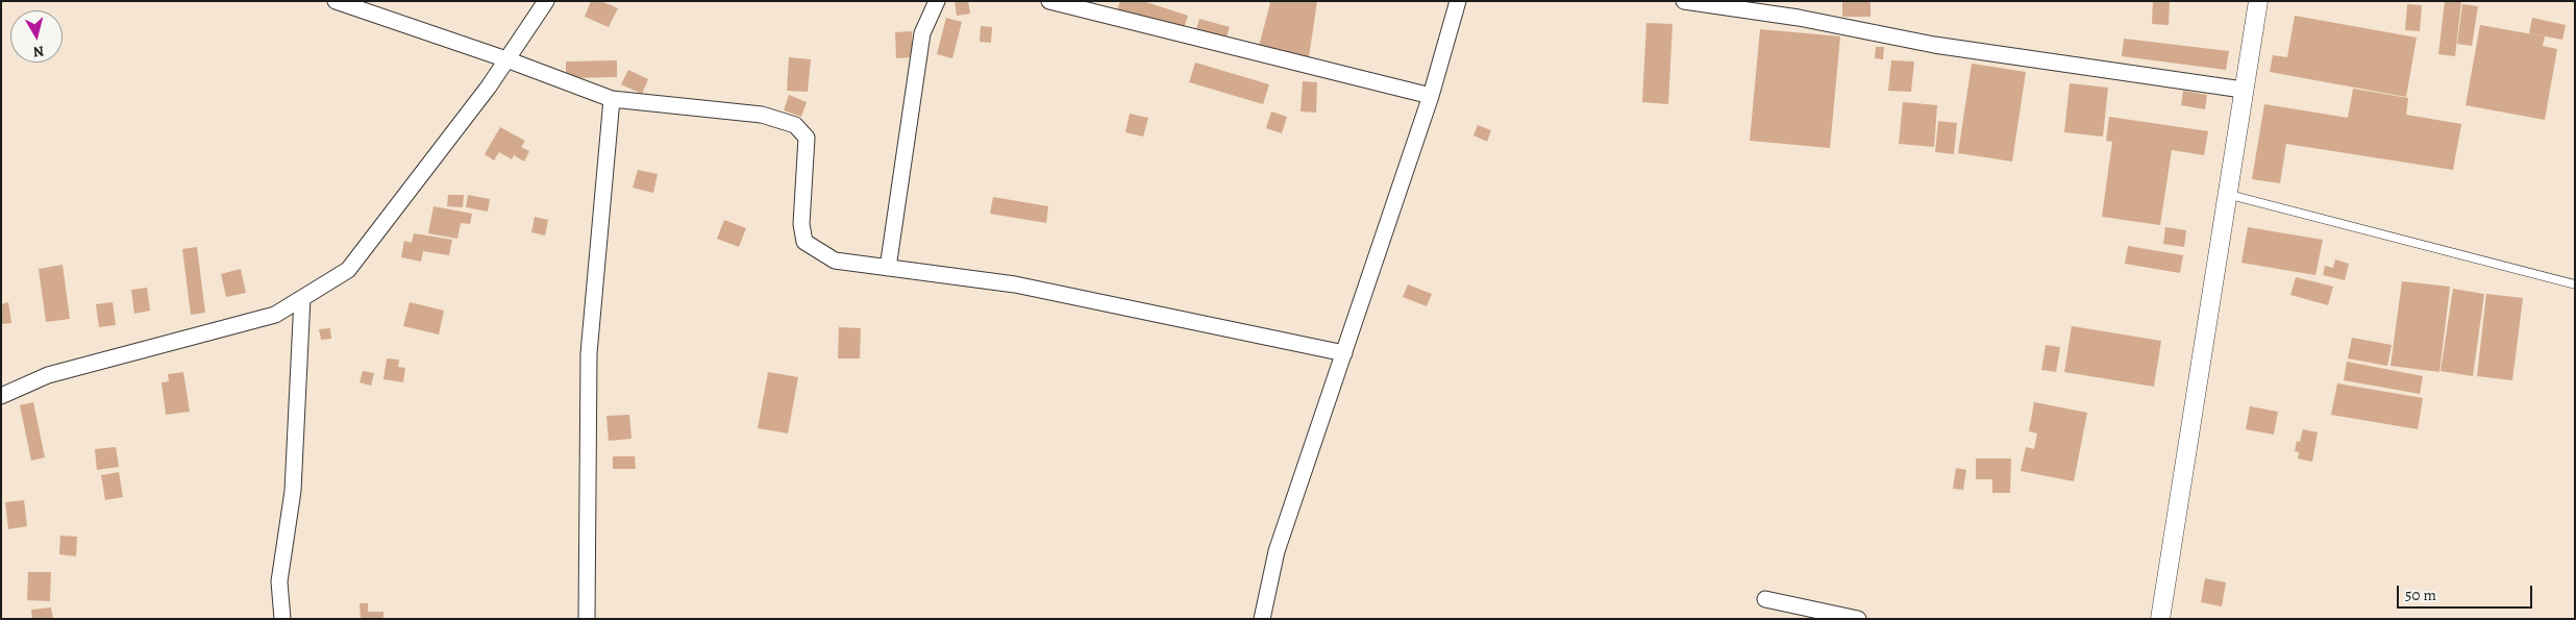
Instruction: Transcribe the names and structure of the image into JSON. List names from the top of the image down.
{
  "scale_bar": "50 m",
  "north": "bottom"
}
